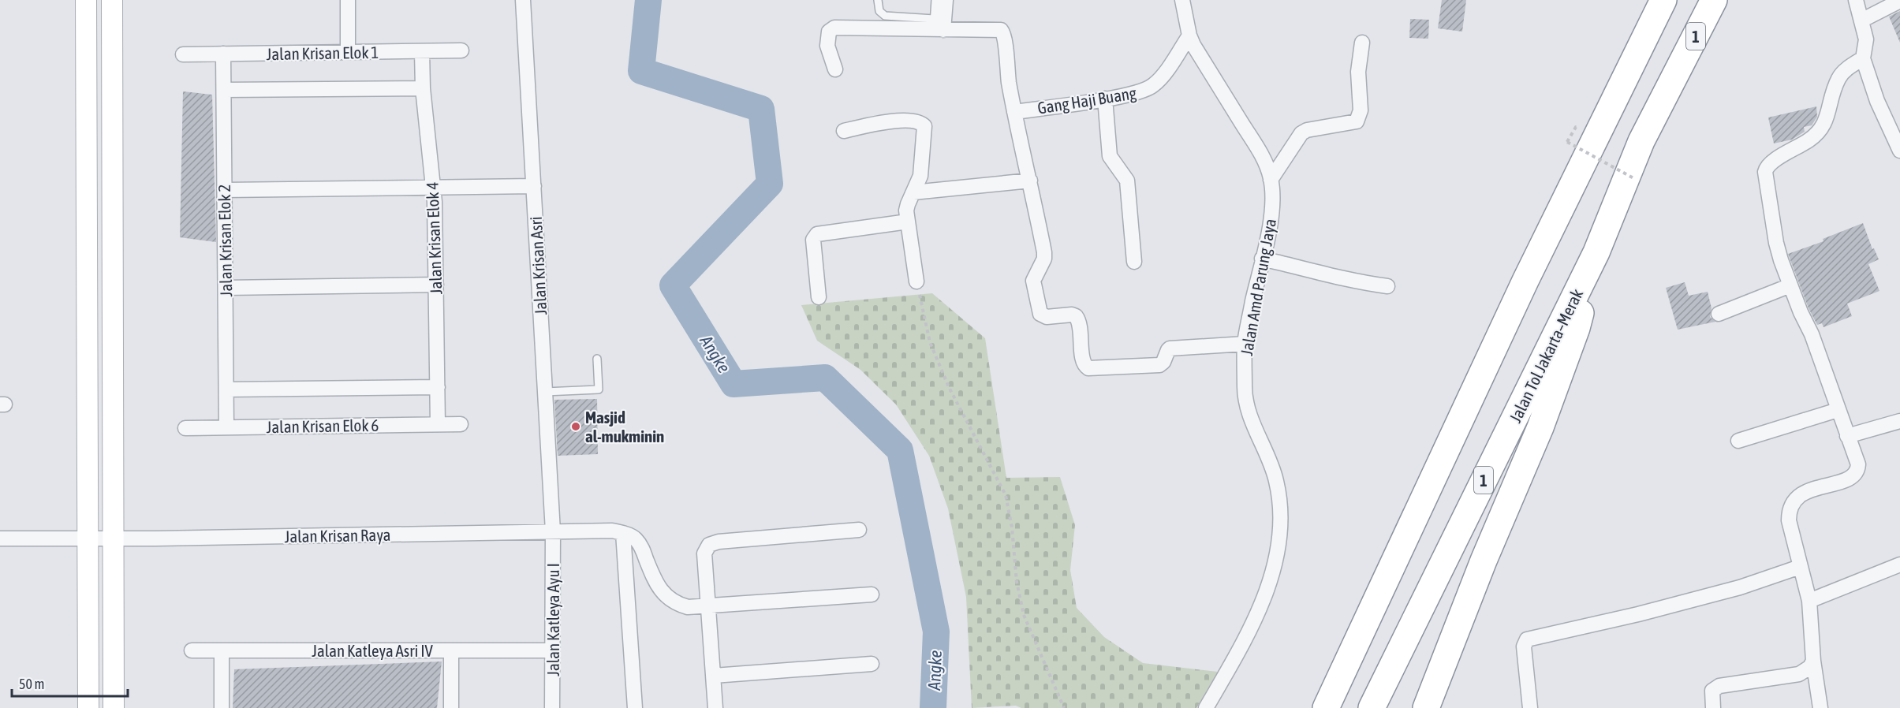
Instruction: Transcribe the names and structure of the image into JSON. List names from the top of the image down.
{
  "streets": {
    "highway": ["1", "Jalan Tol Jakarta–Merak"],
    "street": [
      "Jalan Krisan Elok 1",
      "Gang Haji Buang",
      "Jalan Krisan Elok 4",
      "Jalan Krisan Elok 2",
      "Jalan Krisan Asri",
      "Jalan Amd Parung Jaya",
      "Jalan Krisan Elok 6",
      "Jalan Krisan Raya",
      "Jalan Katleya Ayu I",
      "Jalan Katleya Asri IV"
    ]
  },
  "crossings": [
    ["Jalan Krisan Elok 1", "Jalan Krisan Elok 4"],
    ["Jalan Krisan Elok 1", "Jalan Krisan Elok 2"],
    ["Gang Haji Buang", "Jalan Amd Parung Jaya"],
    ["Jalan Krisan Elok 4", "Jalan Krisan Elok 6"],
    ["Jalan Krisan Elok 2", "Jalan Krisan Elok 6"],
    ["Jalan Krisan Asri", "Jalan Krisan Raya"],
    ["Jalan Krisan Asri", "Jalan Katleya Ayu I"],
    ["Jalan Krisan Raya", "Jalan Katleya Ayu I"],
    ["Jalan Katleya Ayu I", "Jalan Katleya Asri IV"]
  ],
  "water": ["Angke"],
  "places": ["Masjid al-mukminin"],
  "scale_bar": "50 m"
}
